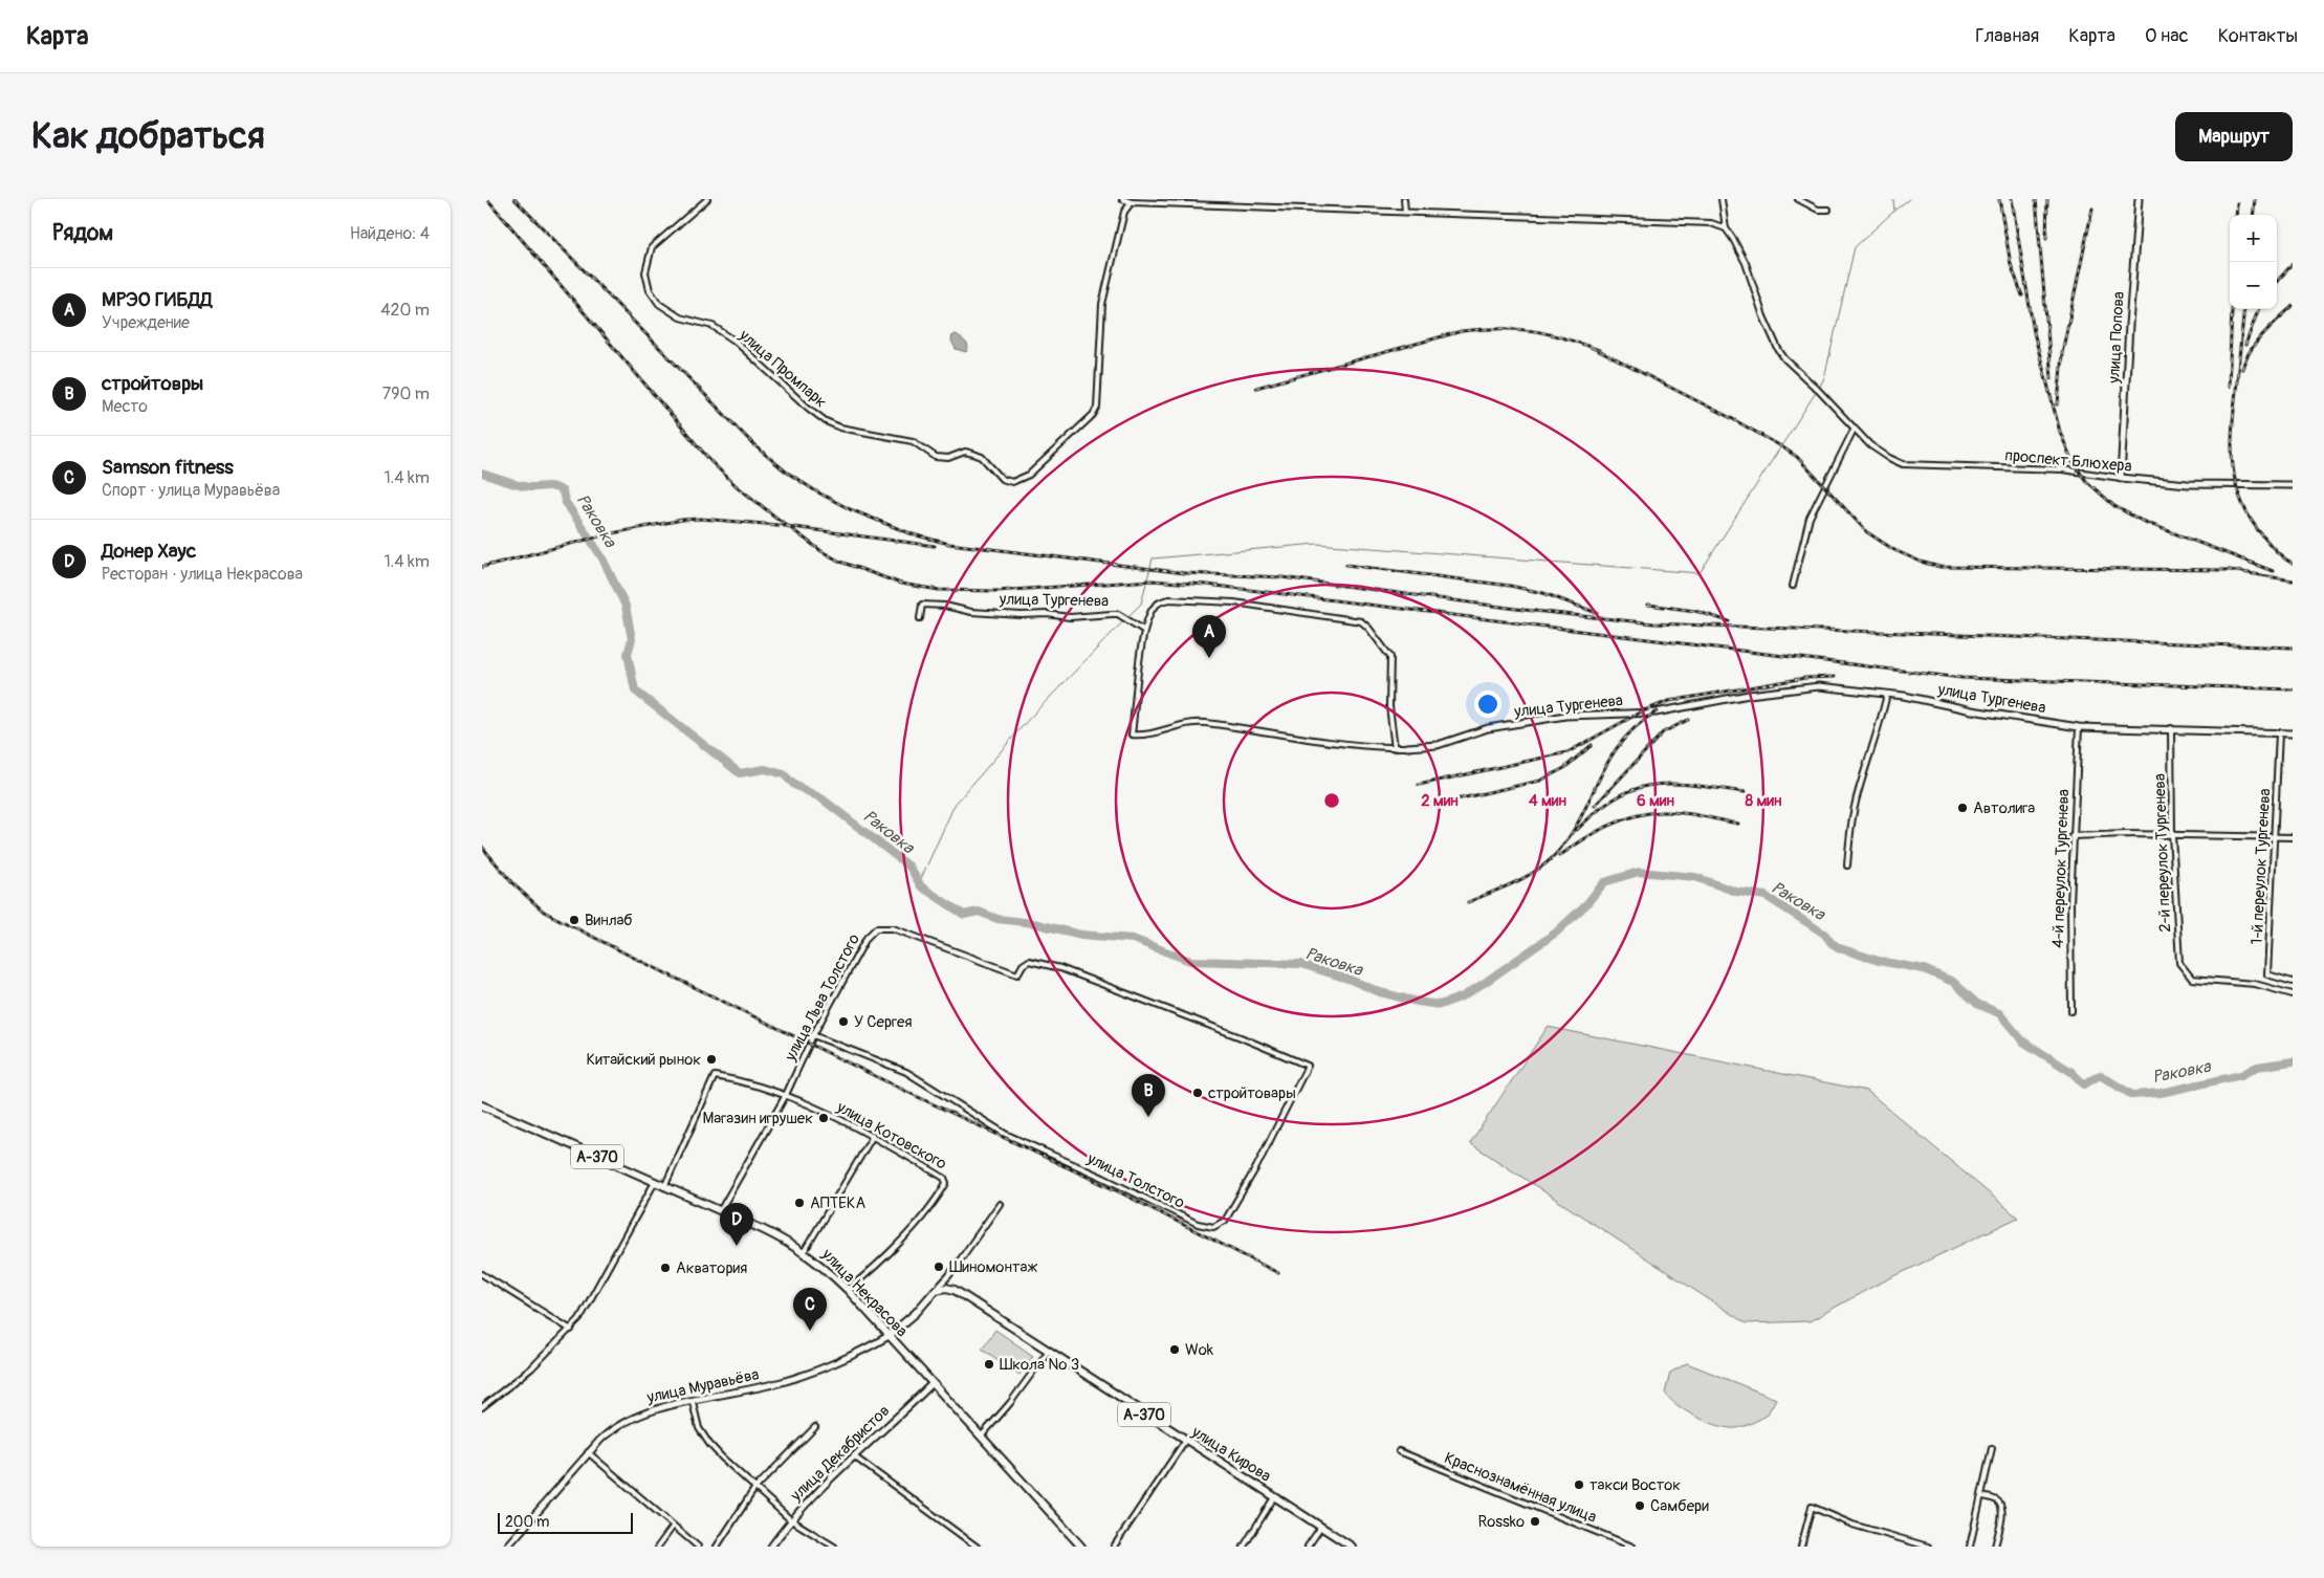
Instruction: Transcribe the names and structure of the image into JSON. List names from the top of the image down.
{
  "streets": {
    "highway": ["А-370", "улица Некрасова", "улица Кирова"],
    "street": [
      "улица Попова",
      "улица Промпарк",
      "проспект Блюхера",
      "улица Тургенева",
      "2-й переулок Тургенева",
      "1-й переулок Тургенева",
      "4-й переулок Тургенева",
      "улица Льва Толстого",
      "улица Котовского",
      "улица Толстого",
      "улица Муравьёва",
      "улица Декабристов",
      "Краснознамённая улица"
    ]
  },
  "crossings": [
    ["улица Попова", "проспект Блюхера"],
    ["улица Тургенева", "2-й переулок Тургенева"],
    ["улица Тургенева", "1-й переулок Тургенева"],
    ["улица Тургенева", "4-й переулок Тургенева"],
    ["улица Льва Толстого", "улица Котовского"],
    ["улица Льва Толстого", "улица Толстого"],
    ["улица Льва Толстого", "улица Некрасова"],
    ["улица Котовского", "улица Некрасова"],
    ["улица Некрасова", "улица Муравьёва"],
    ["улица Некрасова", "улица Декабристов"]
  ],
  "water": ["Раковка"],
  "places": [
    "Автолига",
    "Винлаб",
    "У Сергея",
    "Китайский рынок",
    "стройтовары",
    "Магазин игрушек",
    "АПТЕКА",
    "Шиномонтаж",
    "Акватория",
    "Wok",
    "Школа № 3",
    "такси Восток",
    "Самбери",
    "Rossko"
  ],
  "scale_bar": "200 m",
  "page": {
    "header": "Карта",
    "nav": [
      "Главная",
      "Карта",
      "О нас",
      "Контакты"
    ],
    "buttons": "Маршрут",
    "title": "Как добраться",
    "heading": ["Рядом", "Найдено: 4"],
    "map_buttons": ["+", "−"],
    "list": [
      {
        "mark": "A",
        "name": "МРЭО ГИБДД",
        "note": "Учреждение",
        "value": "420 m"
      },
      {
        "mark": "B",
        "name": "стройтовры",
        "note": "Место",
        "value": "790 m"
      },
      {
        "mark": "C",
        "name": "Samson fitness",
        "note": "Спорт · улица Муравьёва",
        "value": "1.4 km"
      },
      {
        "mark": "D",
        "name": "Донер Хаус",
        "note": "Ресторан · улица Некрасова",
        "value": "1.4 km"
      }
    ],
    "pins": [
      "A",
      "B",
      "D",
      "C"
    ],
    "scale": "200 m"
  },
  "rings": [
    "2 мин",
    "4 мин",
    "6 мин",
    "8 мин"
  ]
}
